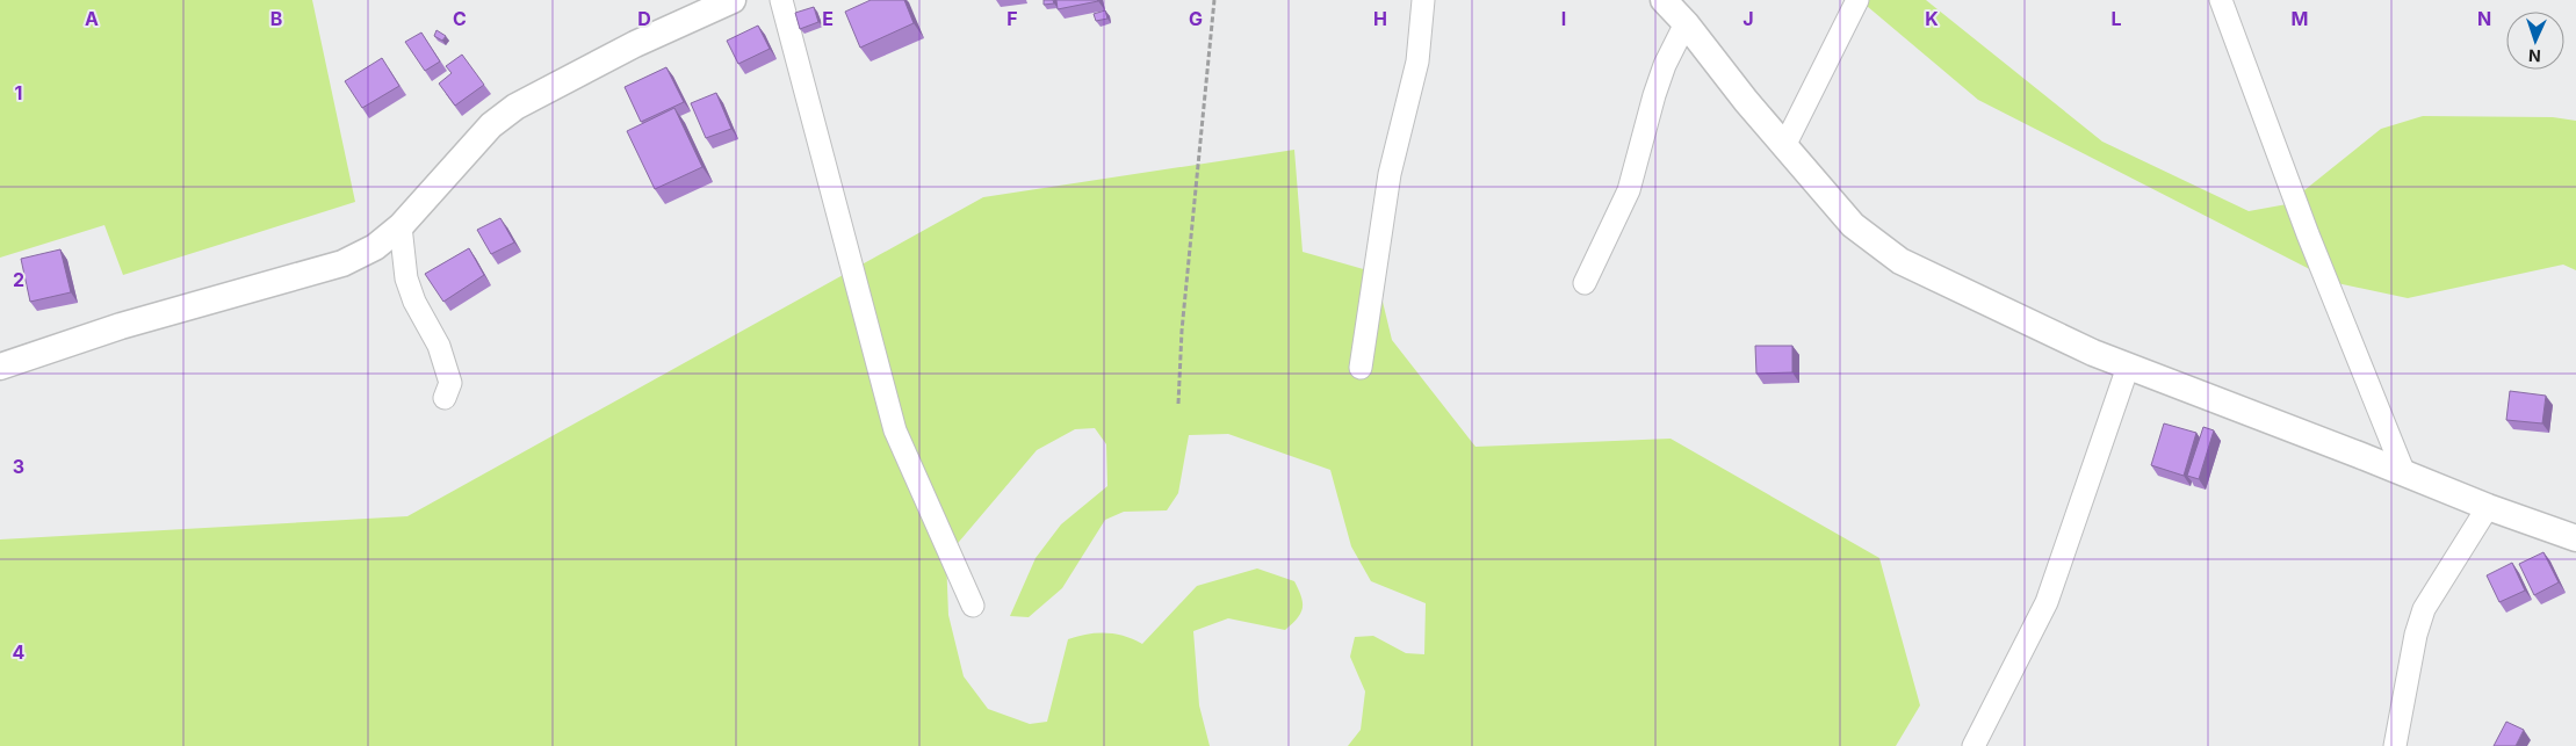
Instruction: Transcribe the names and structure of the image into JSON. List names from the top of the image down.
{
  "north": "bottom",
  "grid": {
    "columns": [
      "A",
      "B",
      "C",
      "D",
      "E",
      "F",
      "G",
      "H",
      "I",
      "J",
      "K",
      "L",
      "M",
      "N"
    ],
    "rows": [
      "1",
      "2",
      "3",
      "4"
    ]
  }
}
